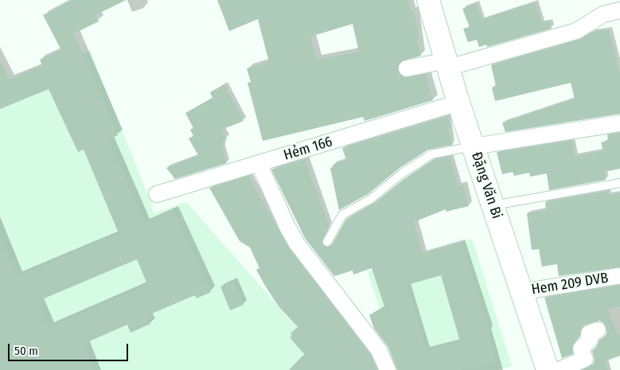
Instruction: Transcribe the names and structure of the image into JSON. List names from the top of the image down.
{
  "streets": {
    "main road": ["Đặng Văn Bi"],
    "street": ["Hẻm 166", "Hem 209 DVB"]
  },
  "crossings": [
    ["Hẻm 166", "Đặng Văn Bi"],
    ["Đặng Văn Bi", "Hem 209 DVB"]
  ],
  "scale_bar": "50 m"
}
